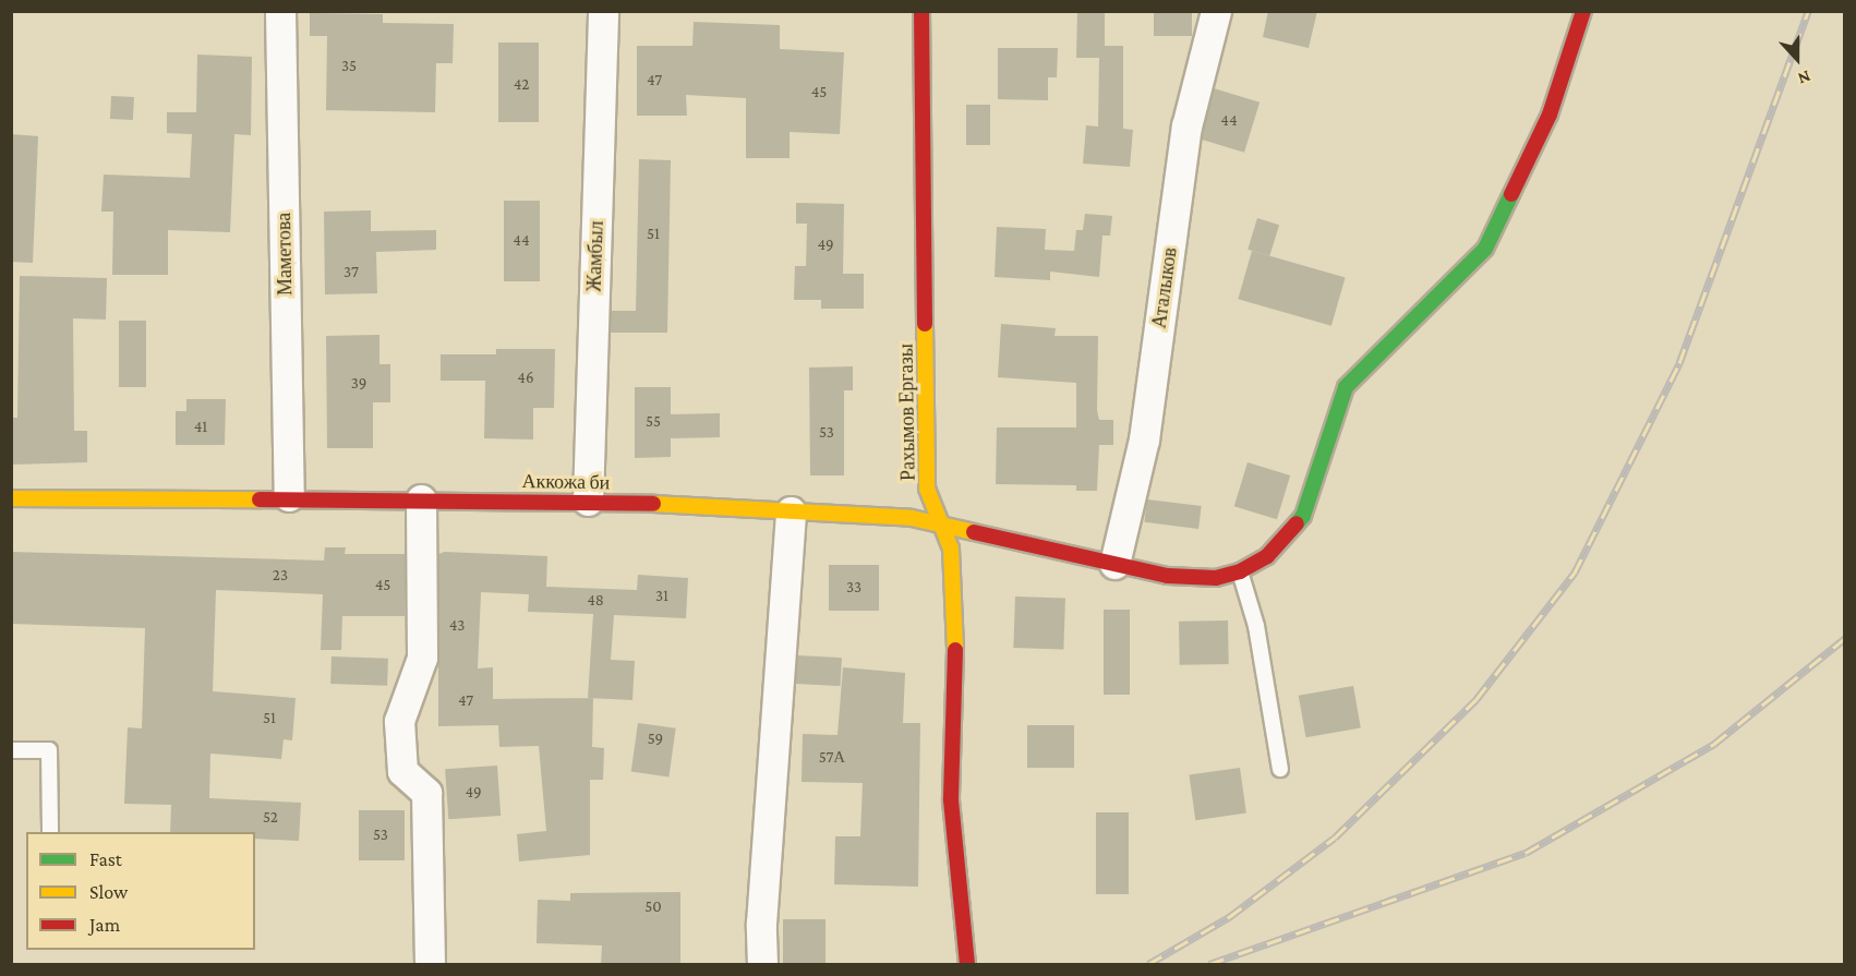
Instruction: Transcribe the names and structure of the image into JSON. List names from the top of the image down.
{
  "streets": {
    "street": [
      "Маметова",
      "Жамбыл",
      "Аталыков",
      "Рахымов Ергазы",
      "Аккожа би"
    ]
  },
  "crossings": [
    ["Маметова", "Аккожа би"],
    ["Жамбыл", "Аккожа би"],
    ["Аталыков", "Аккожа би"],
    ["Рахымов Ергазы", "Аккожа би"]
  ],
  "house_numbers": [
    "35",
    "47",
    "42",
    "45",
    "44",
    "51",
    "44",
    "49",
    "37",
    "46",
    "39",
    "55",
    "41",
    "53",
    "23",
    "45",
    "33",
    "31",
    "48",
    "43",
    "47",
    "51",
    "59",
    "57А",
    "49",
    "52",
    "53",
    "50"
  ],
  "legend": ["Fast", "Slow", "Jam"],
  "north": "bottom"
}
